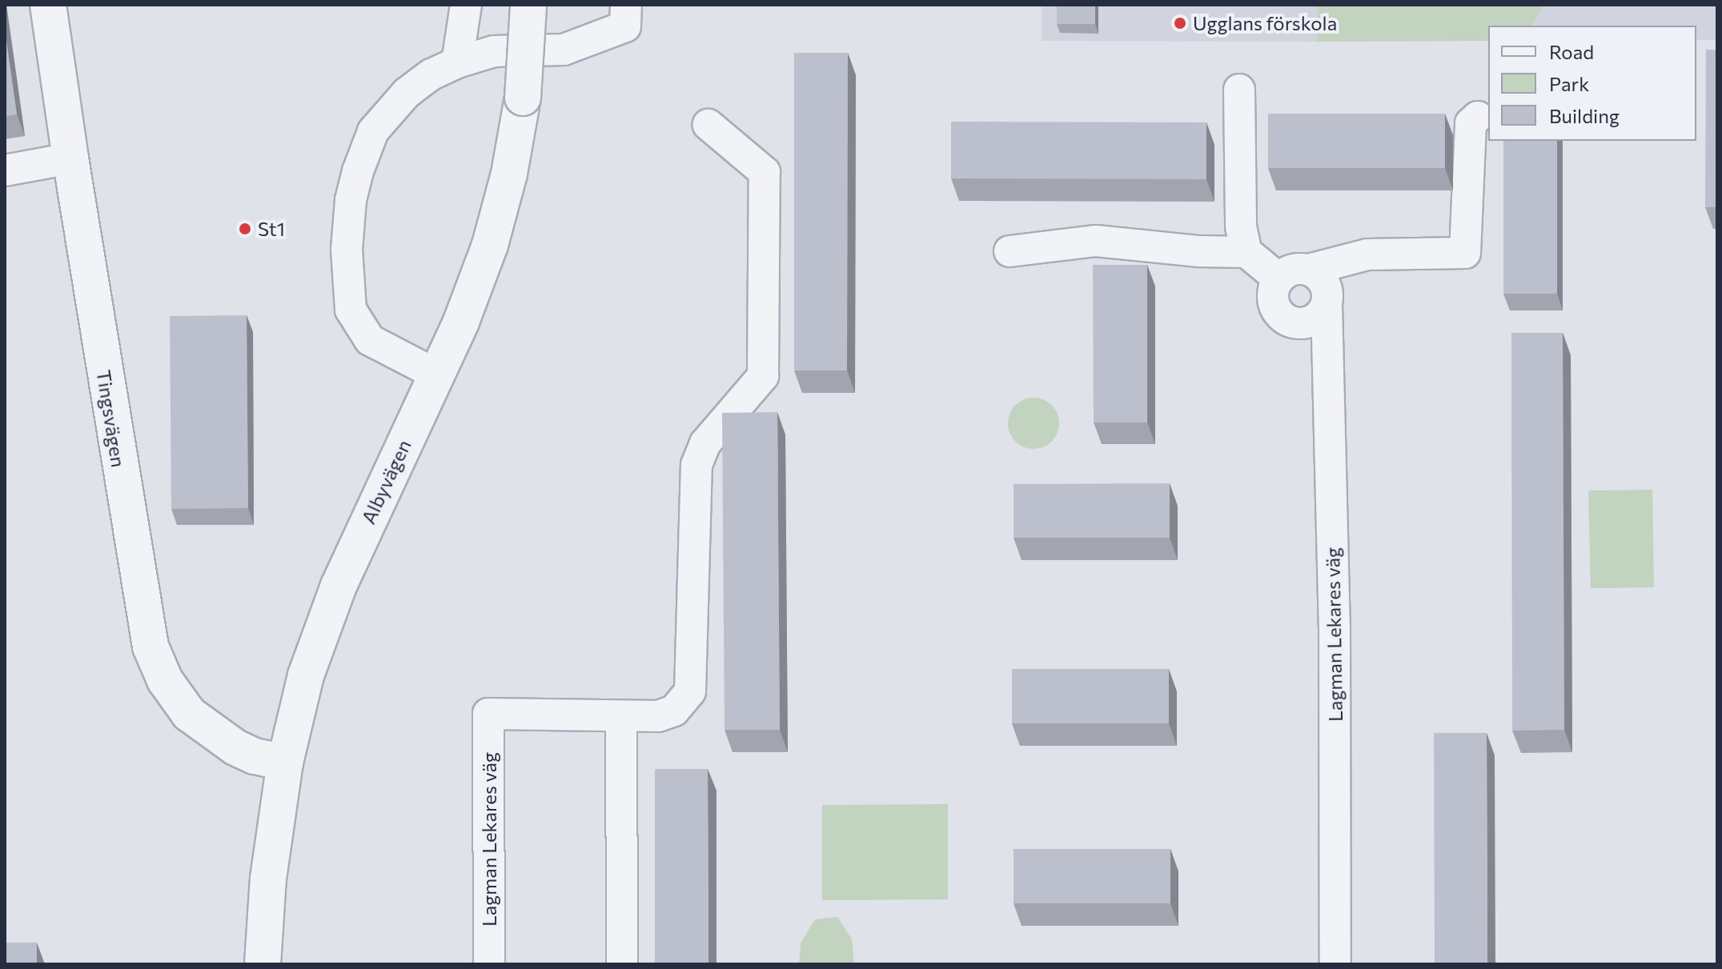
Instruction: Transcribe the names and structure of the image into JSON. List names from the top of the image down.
{
  "streets": {
    "street": ["Tingsvägen", "Albyvägen", "Lagman Lekares väg"]
  },
  "crossings": [
    ["Tingsvägen", "Albyvägen"]
  ],
  "places": ["Ugglans förskola", "St1"],
  "legend": ["Road", "Park", "Building"]
}
